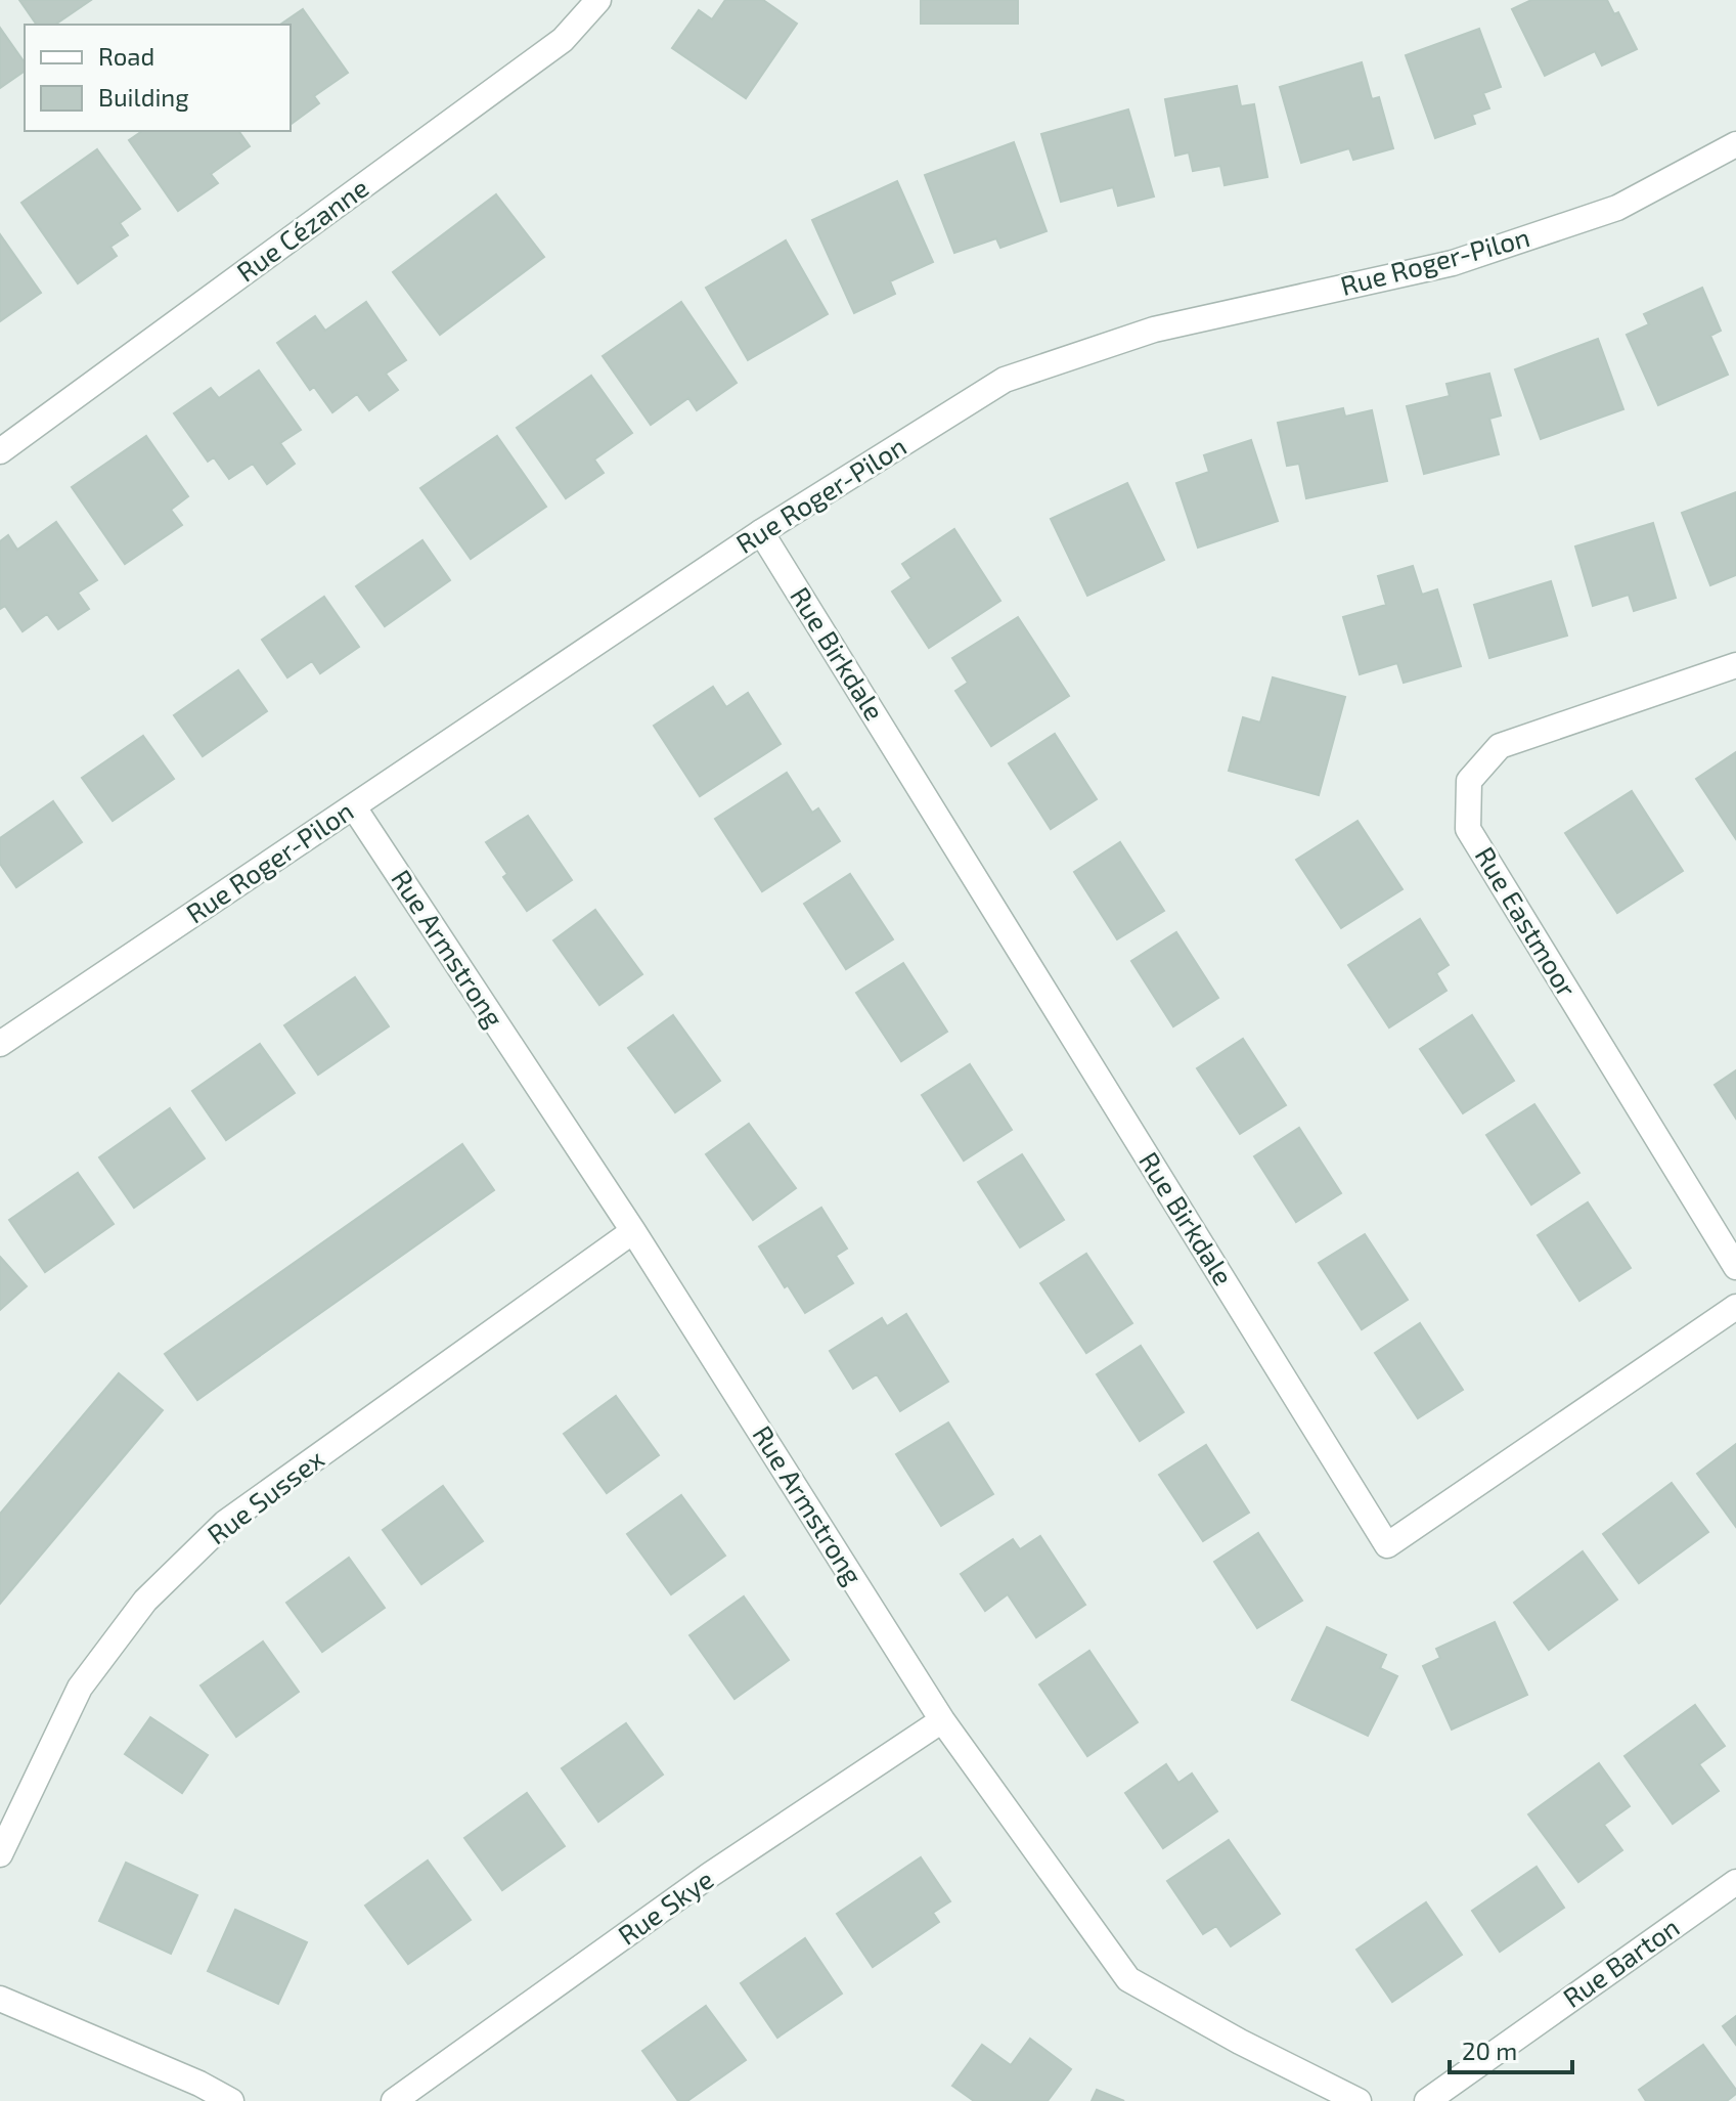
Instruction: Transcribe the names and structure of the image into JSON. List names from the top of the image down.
{
  "streets": {
    "street": [
      "Rue Cézanne",
      "Rue Roger-Pilon",
      "Rue Birkdale",
      "Rue Eastmoor",
      "Rue Armstrong",
      "Rue Sussex",
      "Rue Skye",
      "Rue Barton"
    ]
  },
  "crossings": [
    ["Rue Roger-Pilon", "Rue Birkdale"],
    ["Rue Roger-Pilon", "Rue Armstrong"],
    ["Rue Armstrong", "Rue Sussex"],
    ["Rue Armstrong", "Rue Skye"]
  ],
  "legend": ["Road", "Building"],
  "scale_bar": "20 m"
}
